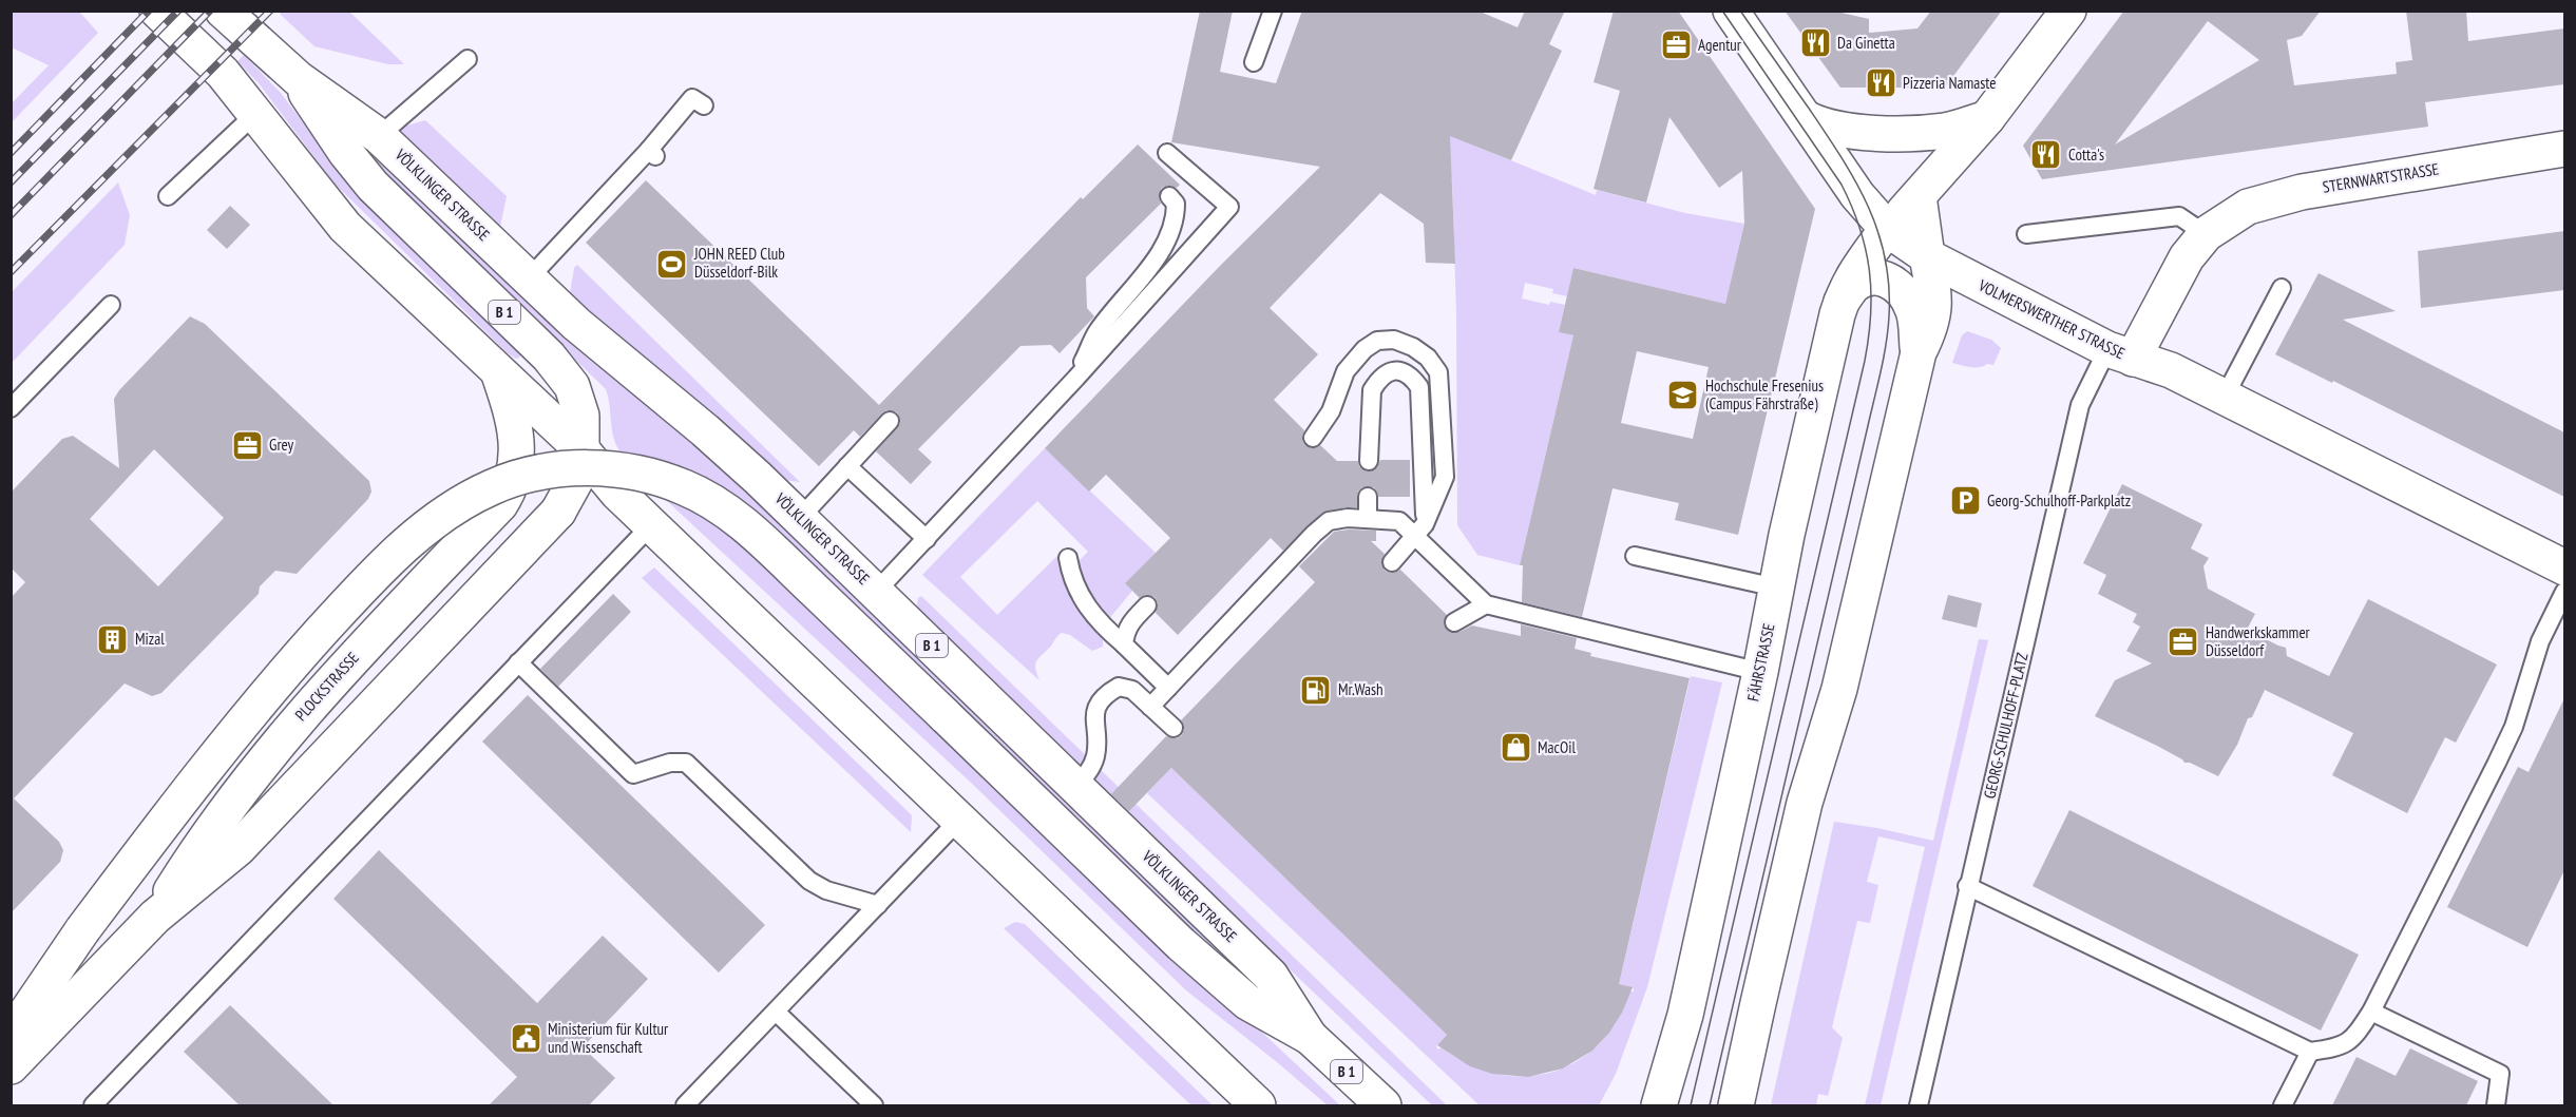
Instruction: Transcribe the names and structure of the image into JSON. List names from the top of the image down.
{
  "streets": {
    "main road": [
      "STERNWARTSTRASSE",
      "VÖLKLINGER STRASSE",
      "B 1",
      "VOLMERSWERTHER STRASSE",
      "FÄHRSTRASSE",
      "PLOCKSTRASSE"
    ],
    "lane": ["GEORG-SCHULHOFF-PLATZ"]
  },
  "crossings": [
    ["STERNWARTSTRASSE", "VOLMERSWERTHER STRASSE"],
    ["STERNWARTSTRASSE", "GEORG-SCHULHOFF-PLATZ"],
    ["VÖLKLINGER STRASSE", "B 1"],
    ["B 1", "PLOCKSTRASSE"],
    ["VOLMERSWERTHER STRASSE", "FÄHRSTRASSE"],
    ["VOLMERSWERTHER STRASSE", "GEORG-SCHULHOFF-PLATZ"]
  ],
  "places": {
    "restaurant": ["Da Ginetta", "Pizzeria Namaste", "Cotta's"],
    "office": ["Agentur", "Grey", "Handwerkskammer Düsseldorf"],
    "sports": ["JOHN REED Club Düsseldorf-Bilk"],
    "school or university": ["Hochschule Fresenius (Campus Fährstraße)"],
    "parking": ["Georg-Schulhoff-Parkplatz"],
    "building": ["Mizal"],
    "fuel station": ["Mr.Wash"],
    "shop": ["MacOil"],
    "public building": ["Ministerium für Kultur und Wissenschaft"]
  }
}
